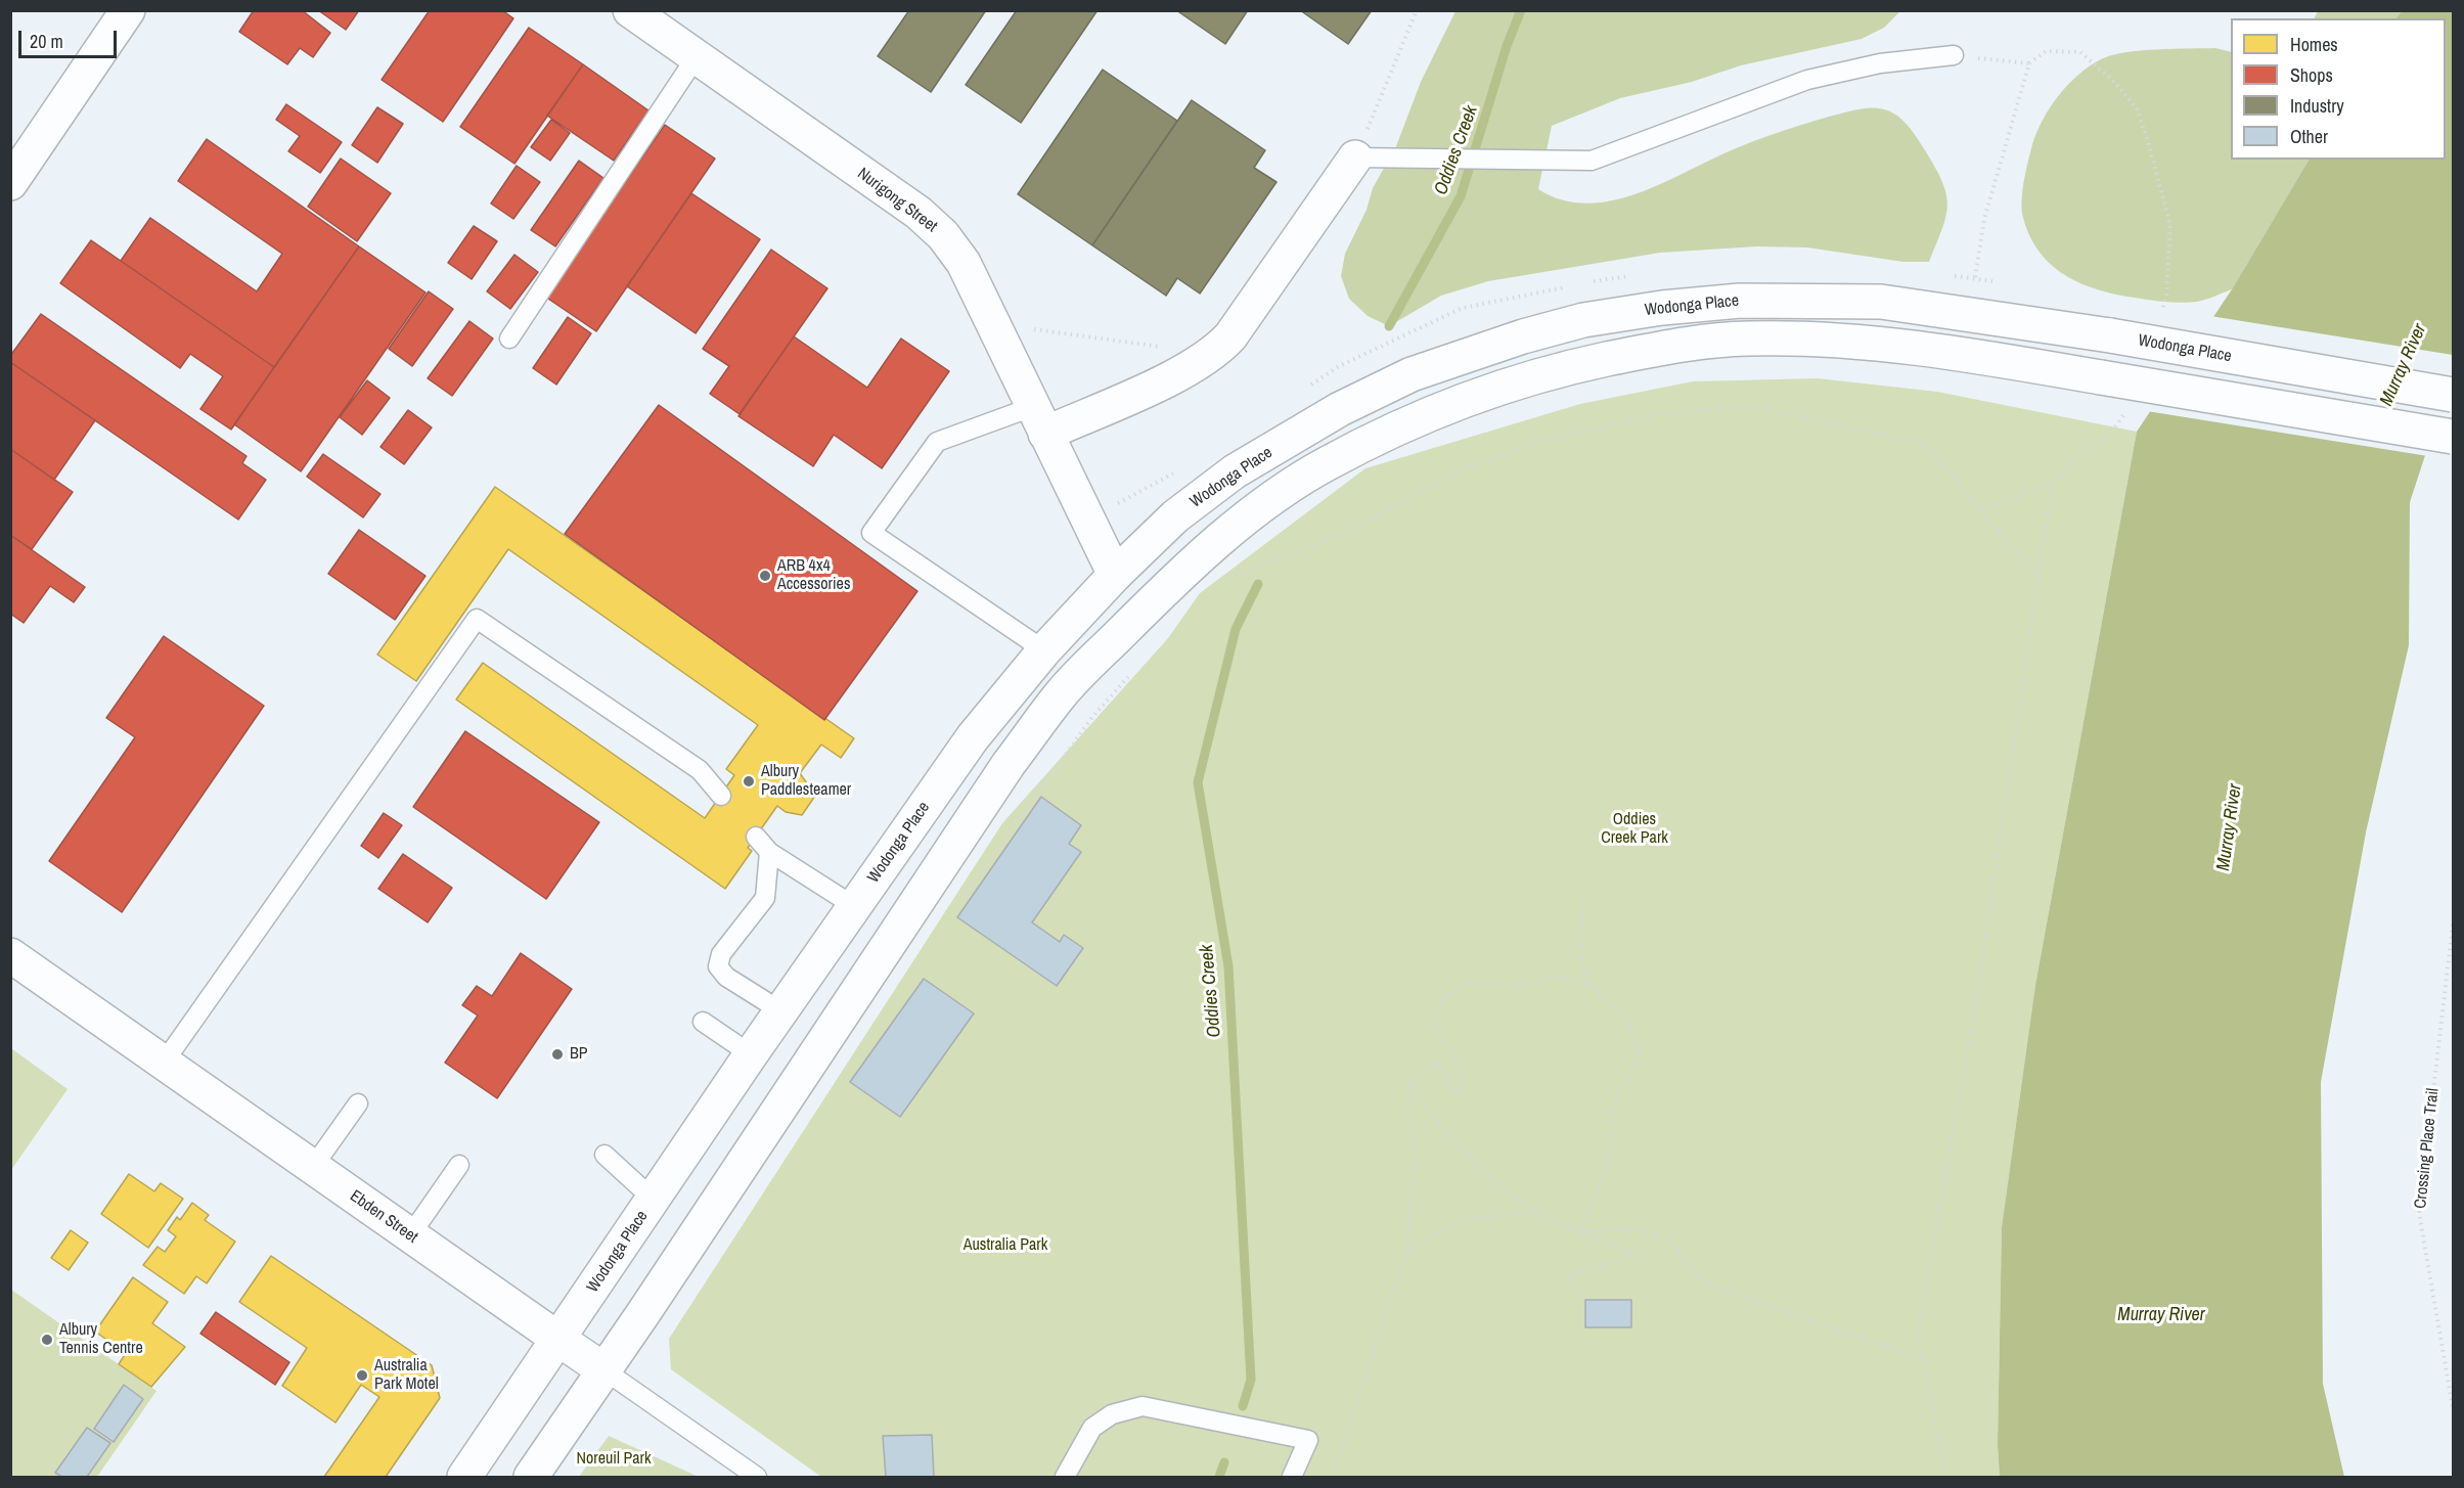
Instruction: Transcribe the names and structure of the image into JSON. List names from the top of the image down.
{
  "streets": {
    "main road": ["Nurigong Street", "Wodonga Place", "Ebden Street"],
    "path": ["Crossing Place Trail"]
  },
  "crossings": [
    ["Nurigong Street", "Wodonga Place"],
    ["Wodonga Place", "Ebden Street"]
  ],
  "water": ["Oddies Creek", "Murray River"],
  "parks": ["Oddies Creek Park", "Australia Park", "Noreuil Park"],
  "places": [
    "ARB 4x4 Accessories",
    "Albury Paddlesteamer",
    "BP",
    "Albury Tennis Centre",
    "Australia Park Motel"
  ],
  "legend": [
    "Homes",
    "Shops",
    "Industry",
    "Other"
  ],
  "scale_bar": "20 m"
}
